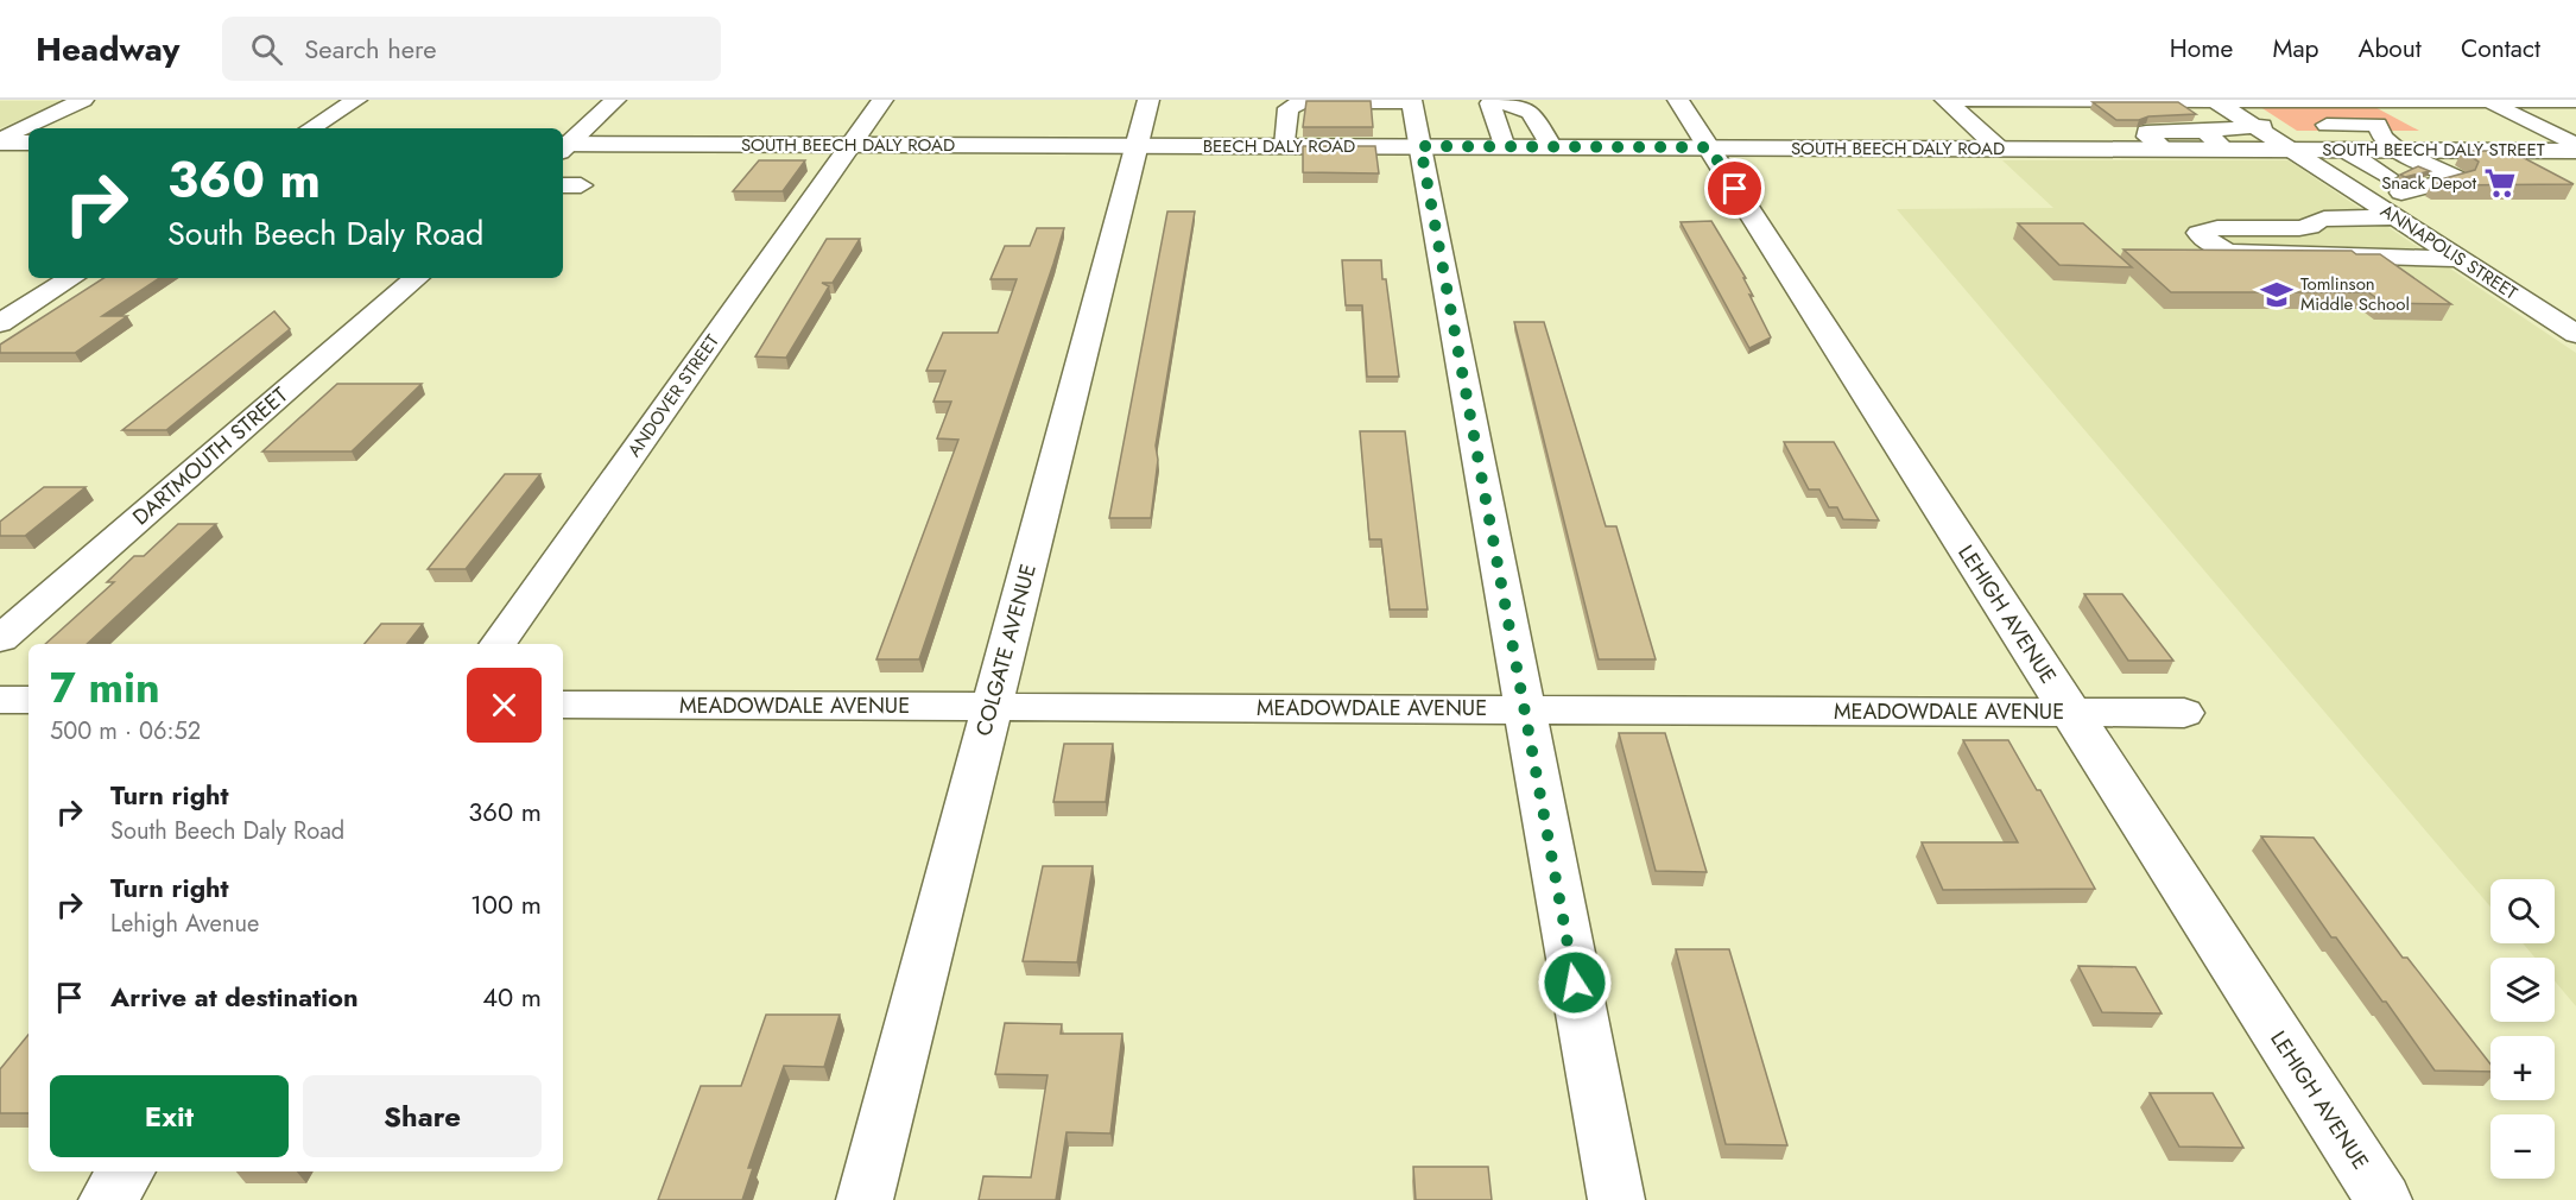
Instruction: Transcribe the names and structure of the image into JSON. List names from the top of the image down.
{
  "streets": {
    "street": [
      "SOUTH BEECH DALY ROAD",
      "BEECH DALY ROAD",
      "SOUTH BEECH DALY STREET",
      "ANNAPOLIS STREET",
      "ANDOVER STREET",
      "DARTMOUTH STREET",
      "LEHIGH AVENUE",
      "COLGATE AVENUE",
      "MEADOWDALE AVENUE"
    ]
  },
  "crossings": [
    ["SOUTH BEECH DALY ROAD", "BEECH DALY ROAD"],
    ["SOUTH BEECH DALY ROAD", "SOUTH BEECH DALY STREET"],
    ["SOUTH BEECH DALY ROAD", "ANNAPOLIS STREET"],
    ["SOUTH BEECH DALY ROAD", "ANDOVER STREET"],
    ["SOUTH BEECH DALY ROAD", "LEHIGH AVENUE"],
    ["SOUTH BEECH DALY ROAD", "COLGATE AVENUE"],
    ["BEECH DALY ROAD", "COLGATE AVENUE"],
    ["SOUTH BEECH DALY STREET", "ANNAPOLIS STREET"],
    ["LEHIGH AVENUE", "MEADOWDALE AVENUE"],
    ["COLGATE AVENUE", "MEADOWDALE AVENUE"]
  ],
  "places": {
    "supermarket": ["Snack Depot"],
    "school or university": ["Tomlinson Middle School"]
  },
  "page": {
    "header": "Headway",
    "search": "Search here",
    "nav": [
      "Home",
      "Map",
      "About",
      "Contact"
    ],
    "turn": ["360 m", "South Beech Daly Road"],
    "heading": ["7 min", "500 m · 06:52"],
    "list": [
      {
        "name": "Turn right",
        "note": "South Beech Daly Road",
        "value": "360 m"
      },
      {
        "name": "Turn right",
        "note": "Lehigh Avenue",
        "value": "100 m"
      },
      {
        "name": "Arrive at destination",
        "value": "40 m"
      }
    ],
    "map_buttons": ["+", "−"],
    "buttons": ["Exit", "Share"]
  }
}
